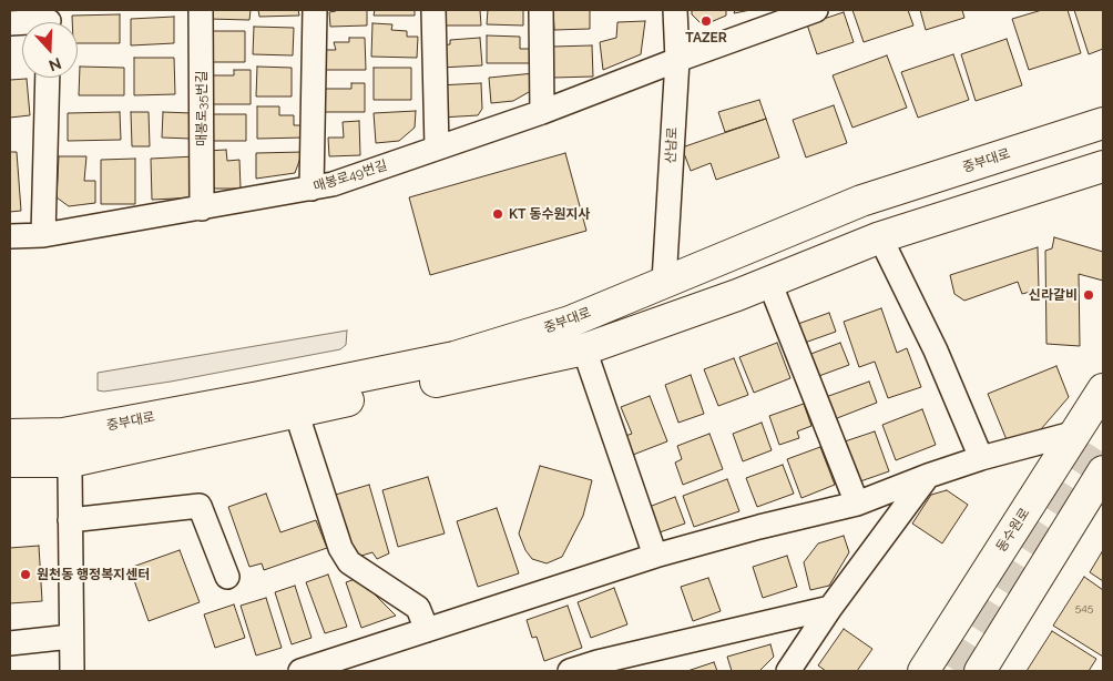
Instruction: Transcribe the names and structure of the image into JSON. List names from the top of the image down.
{
  "streets": {
    "main road": ["중부대로", "동수원로"],
    "street": ["매봉로35번길", "산남로", "매봉로49번길"]
  },
  "crossings": [
    ["매봉로35번길", "매봉로49번길"],
    ["산남로", "중부대로"],
    ["산남로", "매봉로49번길"]
  ],
  "places": [
    "TAZER",
    "KT 동수원지사",
    "신라갈비",
    "원천동 행정복지센터"
  ],
  "house_numbers": ["545"],
  "north": "bottom"
}
